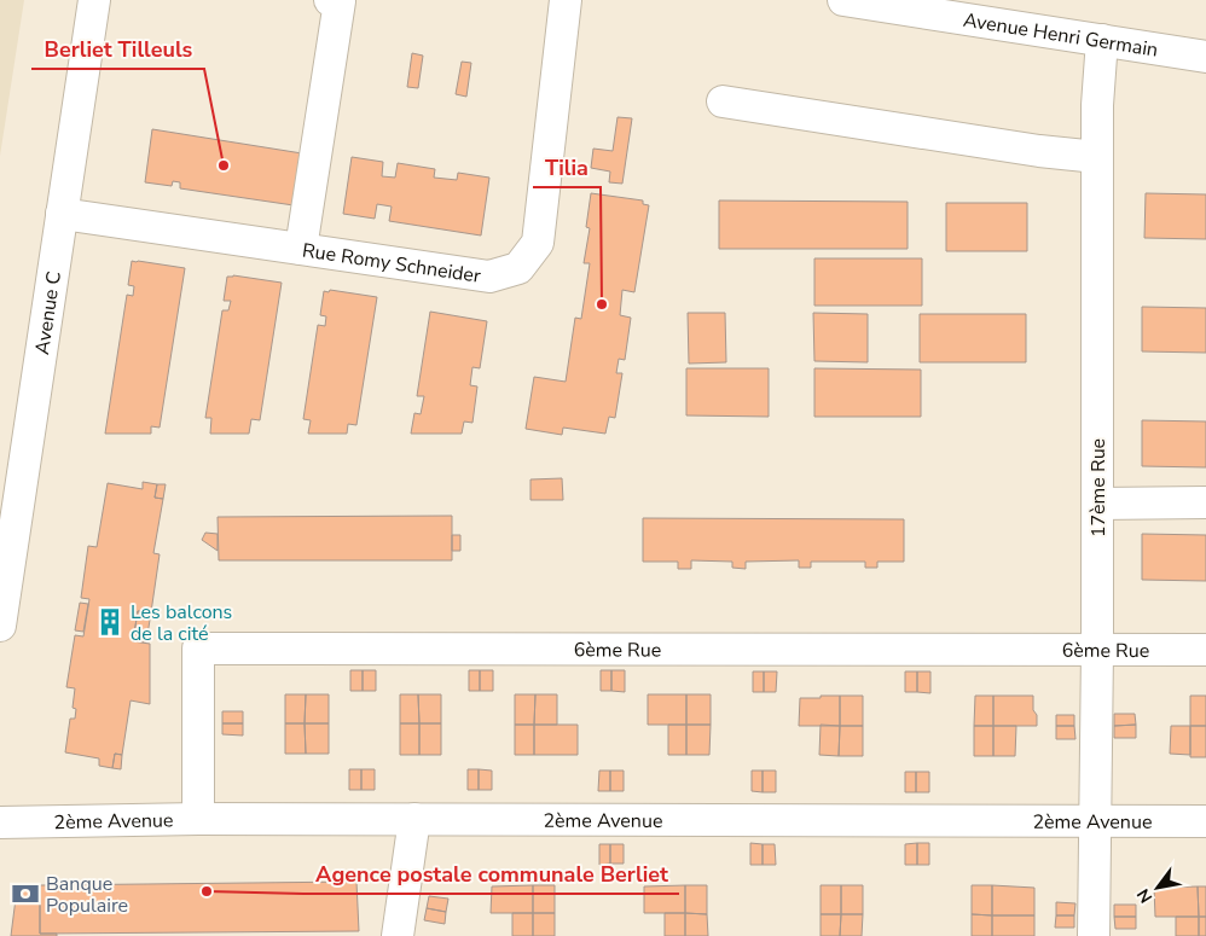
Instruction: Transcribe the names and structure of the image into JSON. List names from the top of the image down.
{
  "streets": {
    "street": [
      "Avenue Henri Germain",
      "Rue Romy Schneider",
      "Avenue C",
      "17ème Rue",
      "6ème Rue",
      "2ème Avenue"
    ]
  },
  "crossings": [
    ["Avenue Henri Germain", "17ème Rue"],
    ["Rue Romy Schneider", "Avenue C"],
    ["17ème Rue", "6ème Rue"],
    ["17ème Rue", "2ème Avenue"],
    ["6ème Rue", "2ème Avenue"]
  ],
  "places": {
    "other": ["Berliet Tilleuls", "Tilia", "Agence postale communale Berliet"],
    "building": ["Les balcons de la cité"],
    "bank": ["Banque Populaire"]
  },
  "north": "bottom left"
}
